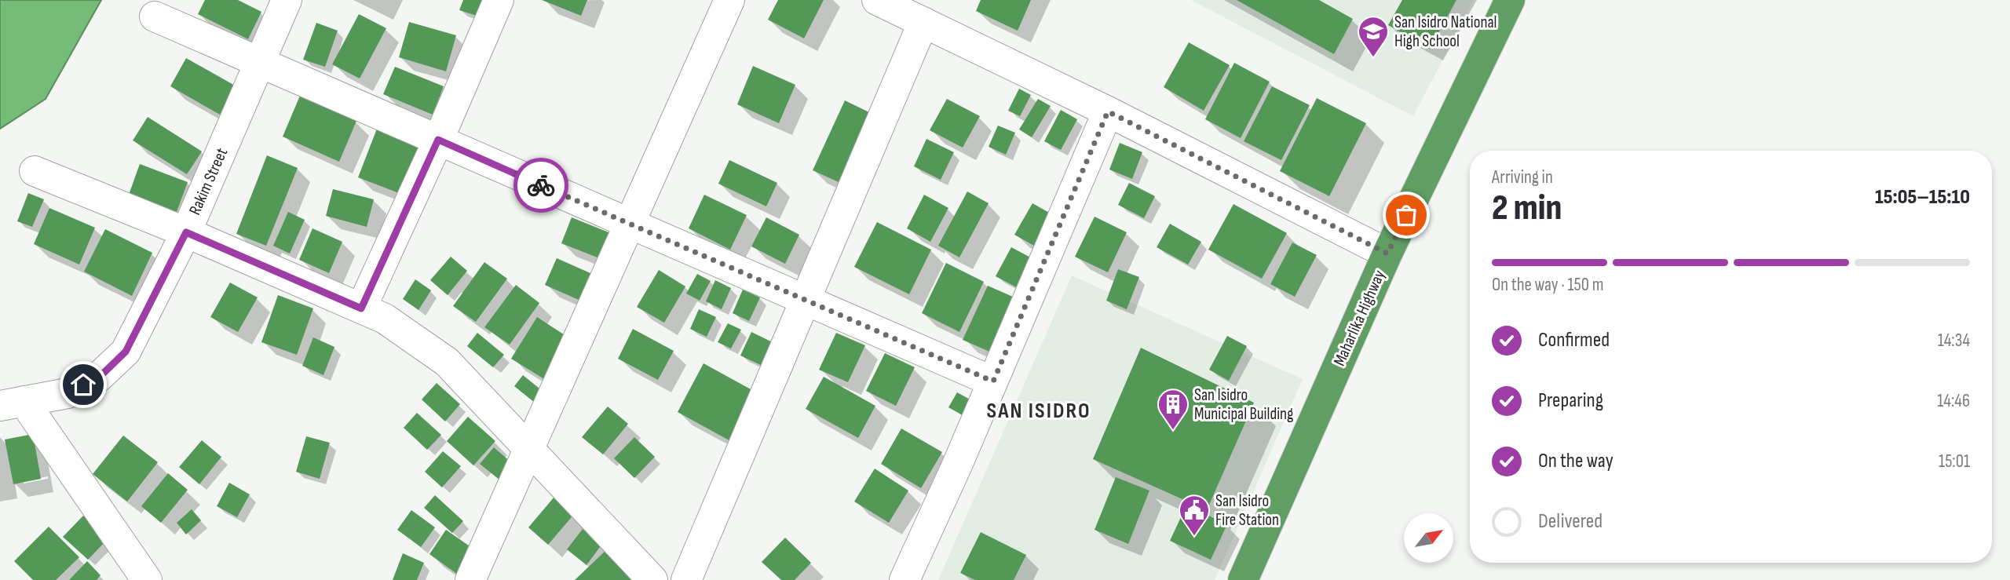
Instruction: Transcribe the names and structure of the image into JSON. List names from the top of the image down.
{
  "streets": {
    "highway": ["Maharlika Highway"],
    "street": ["Rakim Street"]
  },
  "districts": ["SAN ISIDRO"],
  "places": {
    "school or university": ["San Isidro National High School"],
    "building": ["San Isidro Municipal Building"],
    "public building": ["San Isidro Fire Station"]
  },
  "north": "top right",
  "page": {
    "heading": ["2 min", "Arriving in", "15:05–15:10"],
    "bar": "On the way · 150 m",
    "list": [
      ["Confirmed", "14:34"],
      ["Preparing", "14:46"],
      ["On the way", "15:01"],
      "Delivered"
    ]
  }
}
